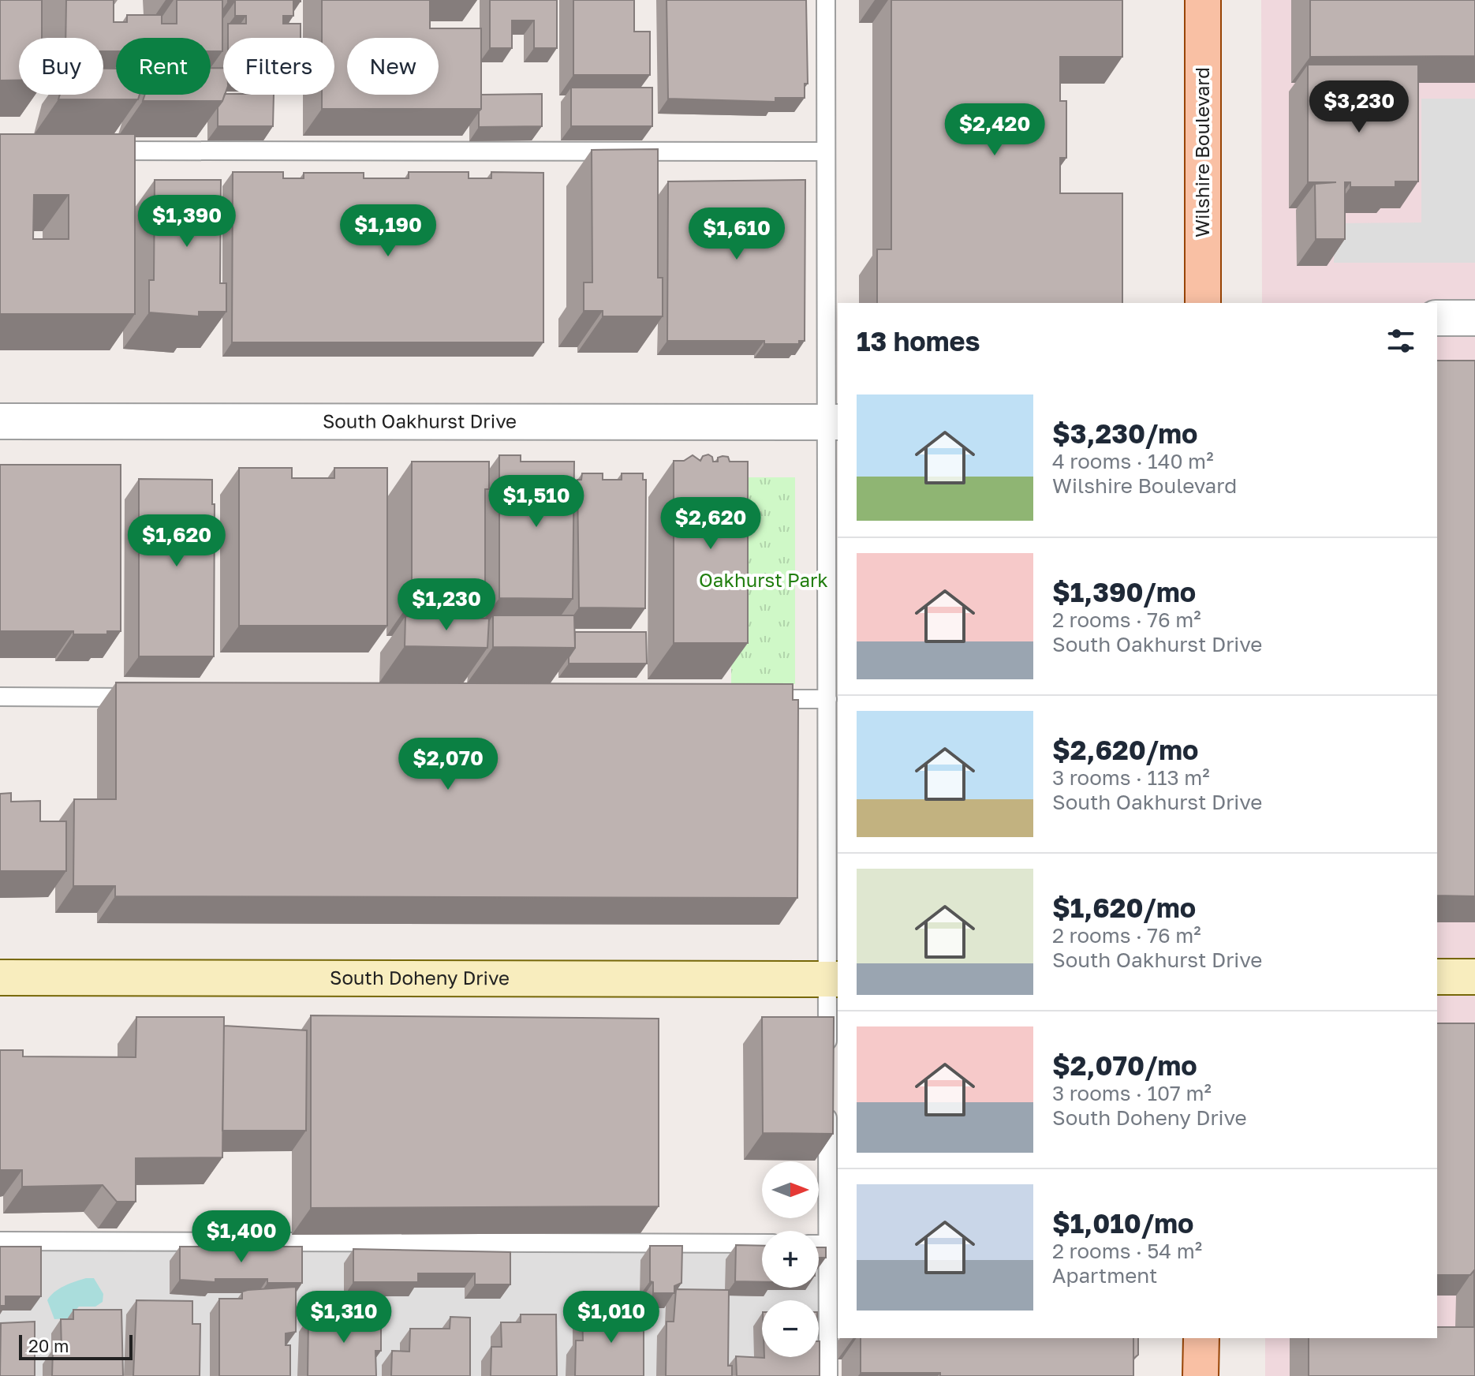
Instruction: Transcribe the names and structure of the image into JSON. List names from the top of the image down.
{
  "streets": {
    "main road": ["Wilshire Boulevard"],
    "street": ["South Oakhurst Drive", "South Doheny Drive"]
  },
  "parks": ["Oakhurst Park"],
  "scale_bar": "20 m",
  "north": "right",
  "page": {
    "chip": [
      "Buy",
      "Rent",
      "Filters",
      "New"
    ],
    "price": [
      "$3,230",
      "$2,420",
      "$1,390",
      "$1,190",
      "$1,610",
      "$1,510",
      "$2,620",
      "$1,620",
      "$1,230",
      "$2,070",
      "$1,400",
      "$1,310",
      "$1,010"
    ],
    "heading": "13 homes",
    "list": [
      {
        "name": "$3,230/mo",
        "note": "4 rooms · 140 m² · Wilshire Boulevard"
      },
      {
        "name": "$1,390/mo",
        "note": "2 rooms · 76 m² · South Oakhurst Drive"
      },
      {
        "name": "$2,620/mo",
        "note": "3 rooms · 113 m² · South Oakhurst Drive"
      },
      {
        "name": "$1,620/mo",
        "note": "2 rooms · 76 m² · South Oakhurst Drive"
      },
      {
        "name": "$2,070/mo",
        "note": "3 rooms · 107 m² · South Doheny Drive"
      },
      {
        "name": "$1,010/mo",
        "note": "2 rooms · 54 m² · Apartment"
      }
    ],
    "map_buttons": ["+", "−"],
    "scale": "20 m"
  }
}
